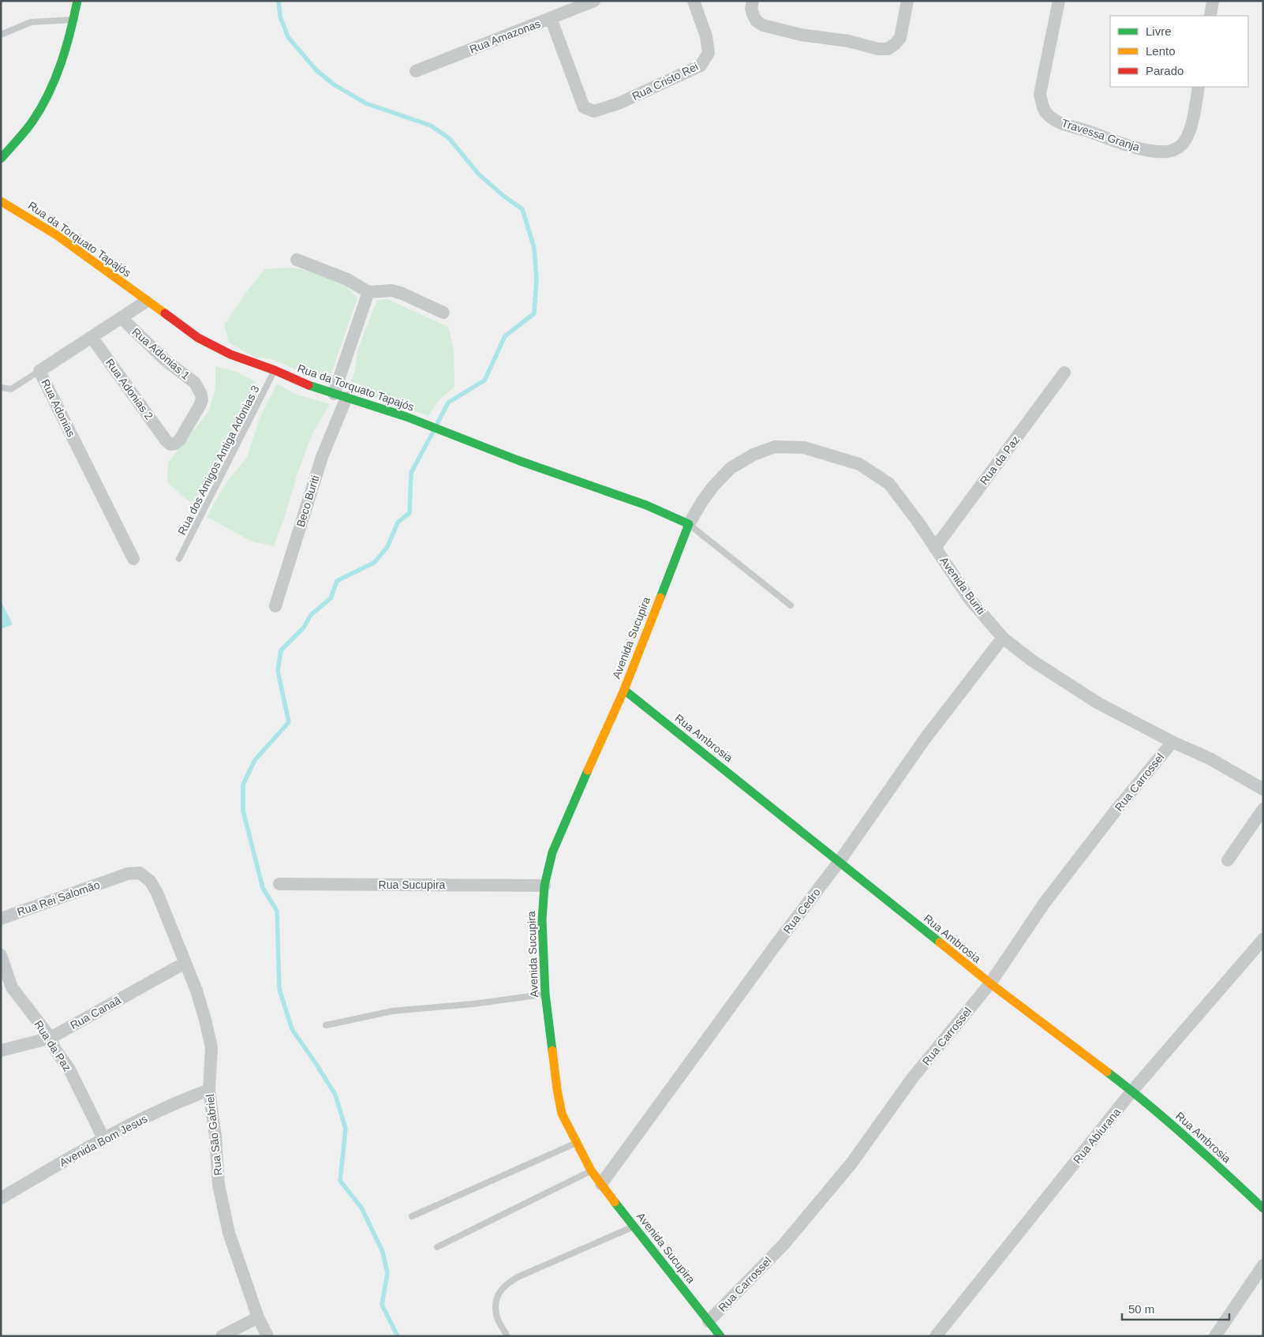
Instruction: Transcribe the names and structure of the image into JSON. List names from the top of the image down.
{
  "streets": {
    "street": [
      "Rua Amazonas",
      "Rua Cristo Rei",
      "Travessa Granja",
      "Rua da Torquato Tapajós",
      "Rua Adonias 1",
      "Rua Adonias 2",
      "Rua Adonias",
      "Rua da Paz",
      "Beco Buriti",
      "Avenida Buriti",
      "Avenida Sucupira",
      "Rua Ambrosia",
      "Rua Carrossel",
      "Rua Sucupira",
      "Rua Rei Salomão",
      "Rua Cedro",
      "Rua Canaã",
      "Rua São Gabriel",
      "Rua Abíurana",
      "Avenida Bom Jesus"
    ],
    "lane": ["Rua dos Amigos Antiga Adonias 3"]
  },
  "crossings": [
    ["Rua Amazonas", "Rua Cristo Rei"],
    ["Rua da Torquato Tapajós", "Rua Adonias"],
    ["Rua da Torquato Tapajós", "Rua dos Amigos Antiga Adonias 3"],
    ["Rua da Torquato Tapajós", "Beco Buriti"],
    ["Rua da Torquato Tapajós", "Avenida Buriti"],
    ["Rua da Torquato Tapajós", "Avenida Sucupira"],
    ["Rua Adonias 1", "Rua Adonias 2"],
    ["Rua Adonias 1", "Rua Adonias"],
    ["Rua Adonias 2", "Rua Adonias"],
    ["Rua da Paz", "Avenida Buriti"],
    ["Rua da Paz", "Rua Canaã"],
    ["Rua da Paz", "Avenida Bom Jesus"],
    ["Avenida Buriti", "Avenida Sucupira"],
    ["Avenida Buriti", "Rua Carrossel"],
    ["Avenida Buriti", "Rua Cedro"],
    ["Avenida Sucupira", "Rua Ambrosia"],
    ["Avenida Sucupira", "Rua Carrossel"],
    ["Avenida Sucupira", "Rua Sucupira"],
    ["Avenida Sucupira", "Rua Cedro"],
    ["Rua Ambrosia", "Rua Carrossel"],
    ["Rua Ambrosia", "Rua Cedro"],
    ["Rua Ambrosia", "Rua Abíurana"],
    ["Rua Rei Salomão", "Rua São Gabriel"],
    ["Rua Canaã", "Rua São Gabriel"],
    ["Rua São Gabriel", "Avenida Bom Jesus"]
  ],
  "legend": ["Livre", "Lento", "Parado"],
  "scale_bar": "50 m"
}
